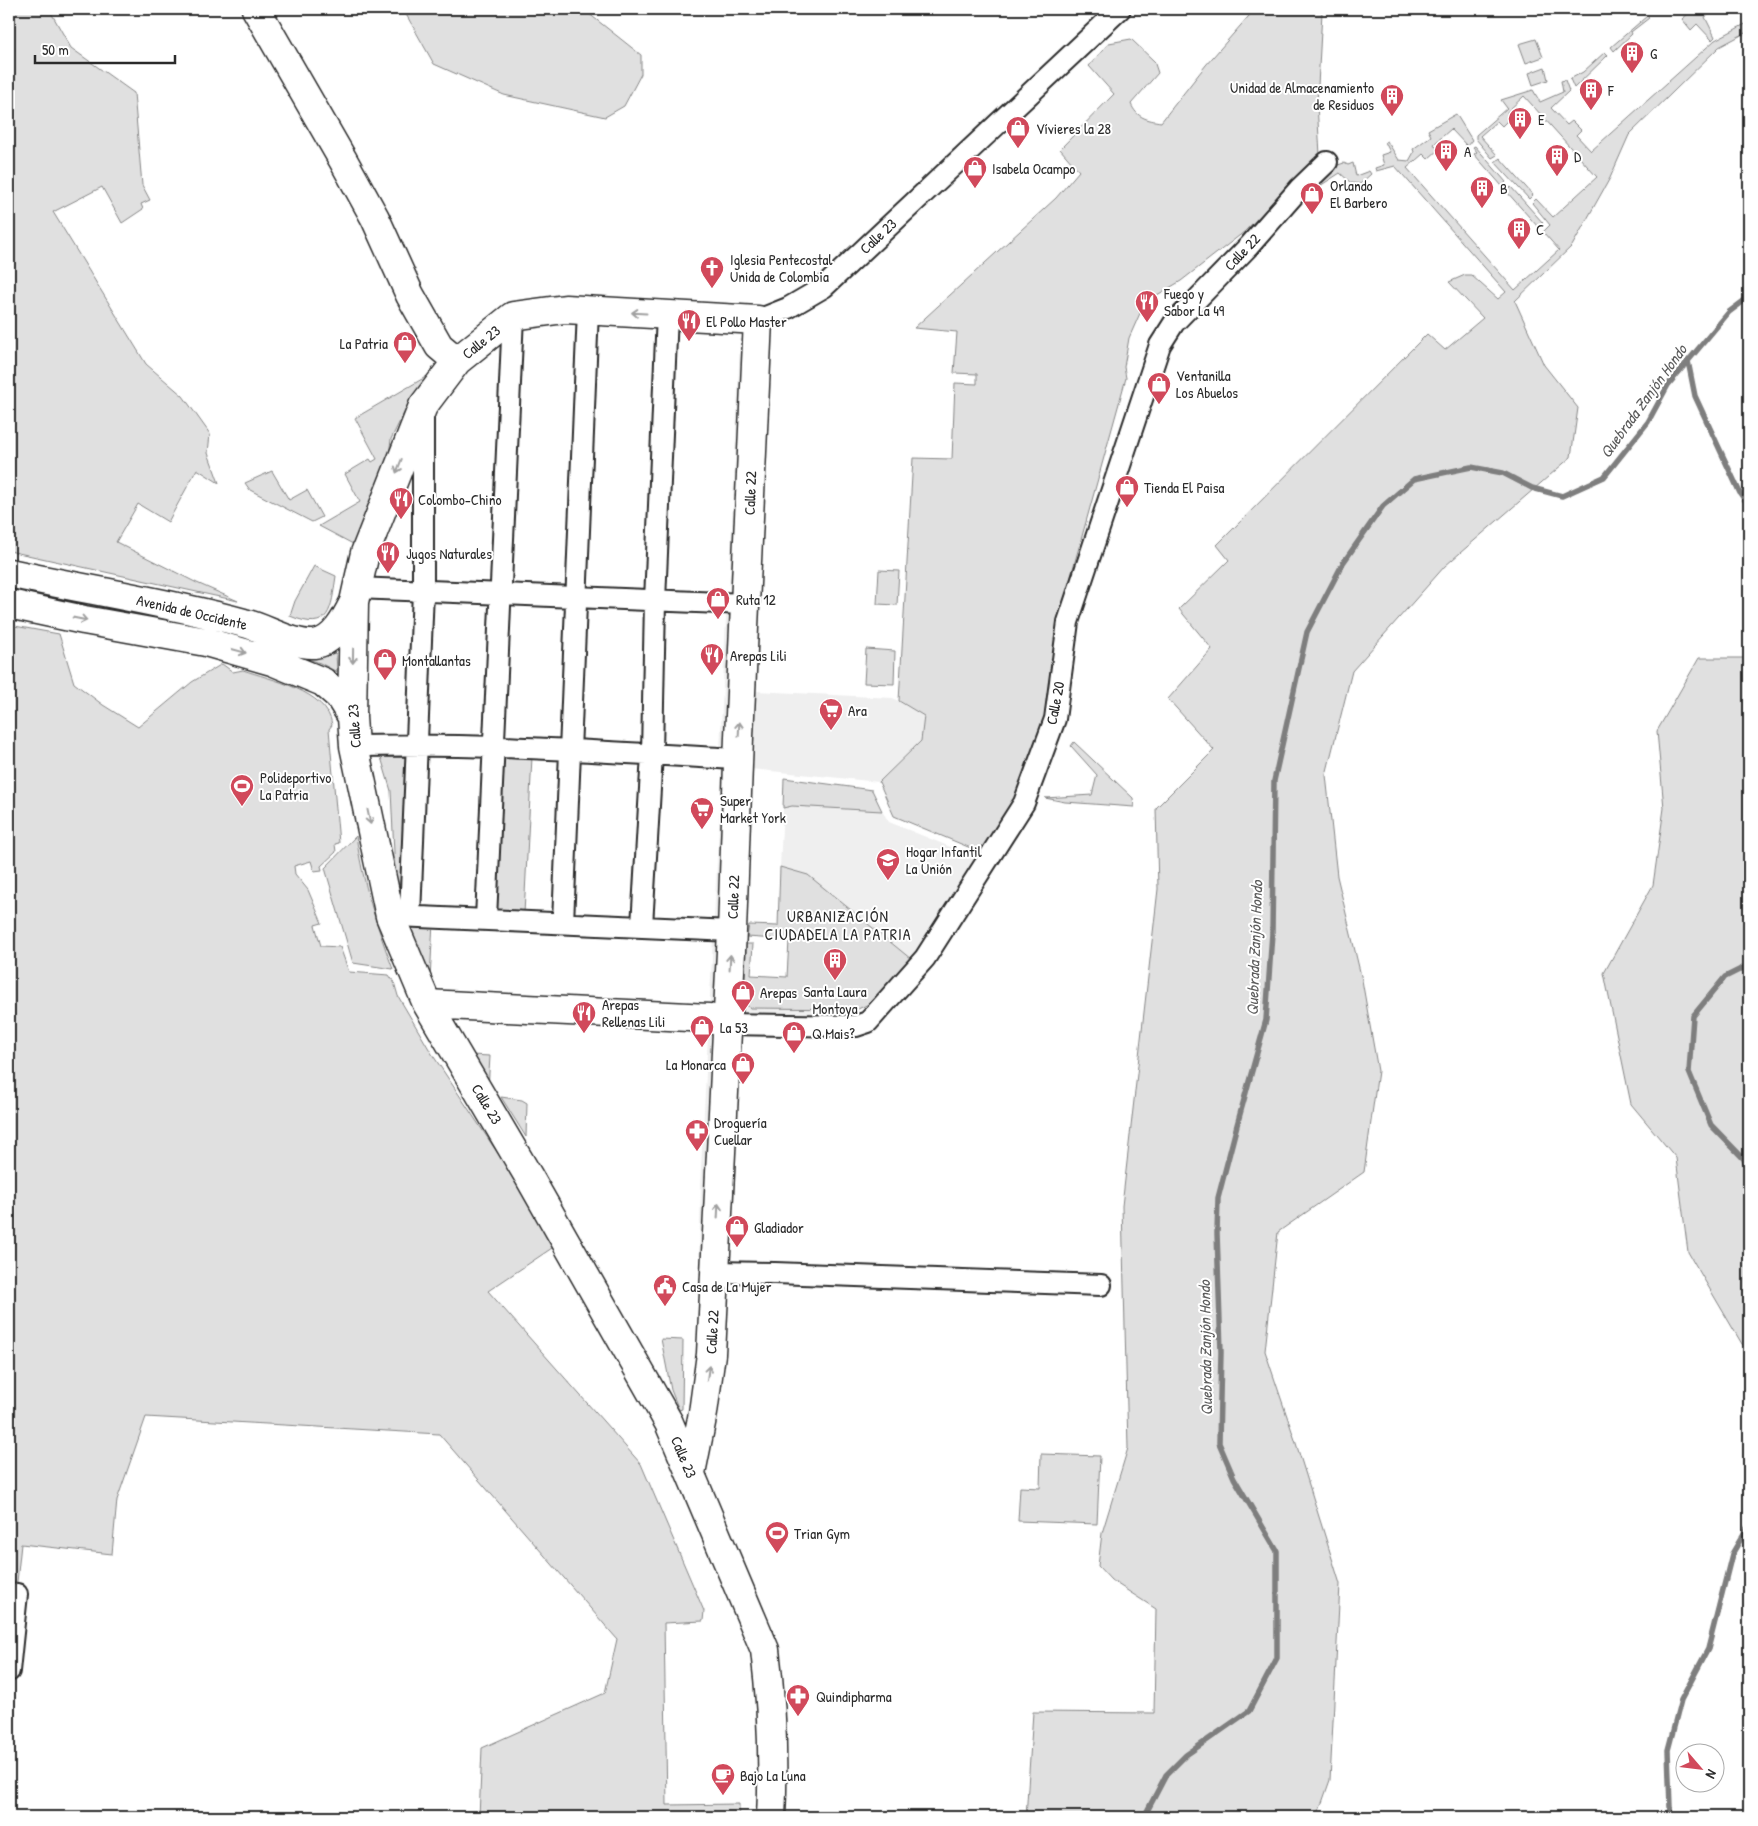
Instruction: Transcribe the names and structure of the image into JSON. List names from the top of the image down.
{
  "streets": {
    "main road": ["Calle 23", "Calle 22", "Avenida de Occidente"],
    "street": ["Calle 20"]
  },
  "crossings": [
    ["Calle 23", "Calle 22"],
    ["Calle 23", "Avenida de Occidente"],
    ["Calle 22", "Calle 20"]
  ],
  "one_way": ["Calle 22", "Avenida de Occidente"],
  "districts": ["URBANIZACIÓN CIUDADELA LA PATRIA"],
  "water": ["Quebrada Zanjón Hondo"],
  "places": {
    "building": [
      "G",
      "F",
      "Unidad de Almacenamiento de Residuos",
      "E",
      "A",
      "D",
      "B",
      "C",
      "Santa Laura Montoya"
    ],
    "shop": [
      "Vívieres la 28",
      "Isabela Ocampo",
      "Orlando El Barbero",
      "La Patria",
      "Ventanilla Los Abuelos",
      "Tienda El Paisa",
      "Ruta 12",
      "Montallantas",
      "Arepas",
      "La 53",
      "Q Mais?",
      "La Monarca",
      "Gladiador"
    ],
    "church": ["Iglesia Pentecostal Unida de Colombia"],
    "restaurant": [
      "Fuego y Sabor La 49",
      "El Pollo Master",
      "Colombo-Chino",
      "Jugos Naturales",
      "Arepas Lili",
      "Arepas Rellenas Lili"
    ],
    "supermarket": ["Ara", "Super Market York"],
    "sports": ["Polideportivo La Patria", "Trian Gym"],
    "school or university": ["Hogar Infantil La Unión"],
    "pharmacy": ["Droguería Cuellar", "Quindipharma"],
    "public building": ["Casa de La Mujer"],
    "cafe": ["Bajo La Luna"]
  },
  "scale_bar": "50 m",
  "north": "bottom right"
}
